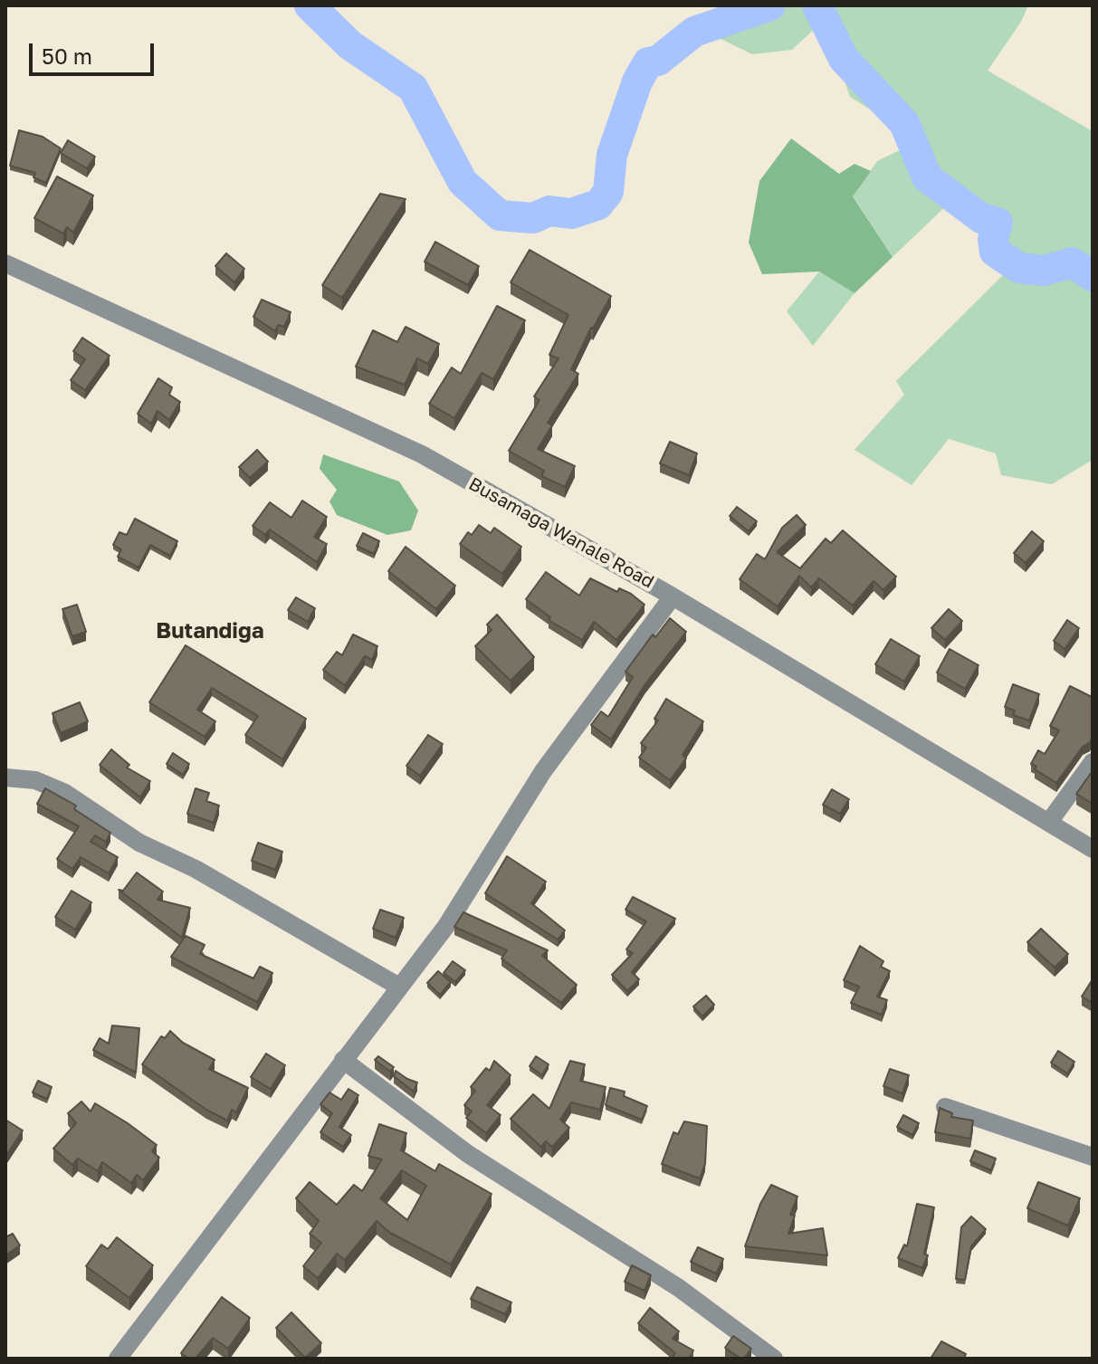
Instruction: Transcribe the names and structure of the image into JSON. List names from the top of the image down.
{
  "streets": {
    "street": ["Busamaga Wanale Road"]
  },
  "districts": ["Butandiga"],
  "scale_bar": "50 m"
}
